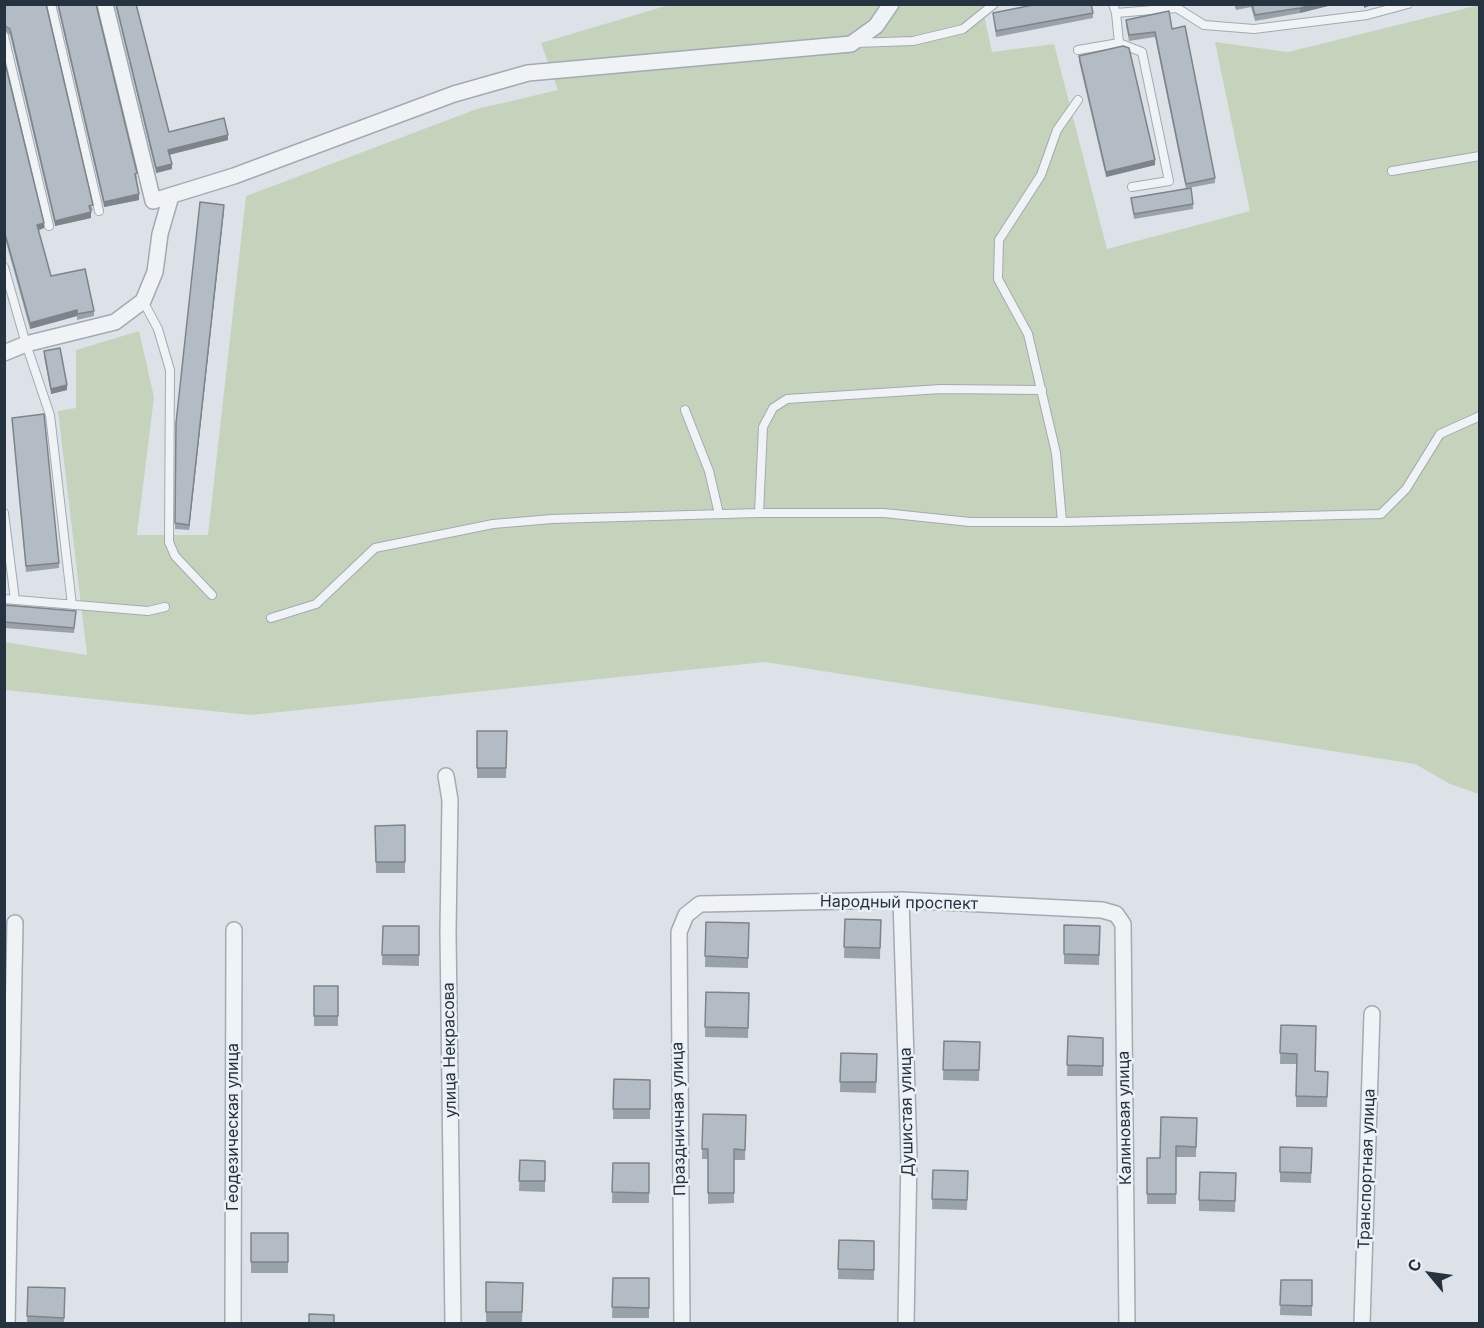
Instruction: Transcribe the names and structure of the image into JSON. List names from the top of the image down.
{
  "streets": {
    "street": [
      "Народный проспект",
      "улица Некрасова",
      "Душистая улица",
      "Калиновая улица",
      "Праздничная улица",
      "Геодезическая улица",
      "Транспортная улица"
    ]
  },
  "crossings": [
    ["Народный проспект", "Душистая улица"],
    ["Народный проспект", "Калиновая улица"],
    ["Народный проспект", "Праздничная улица"]
  ],
  "north": "top left"
}
